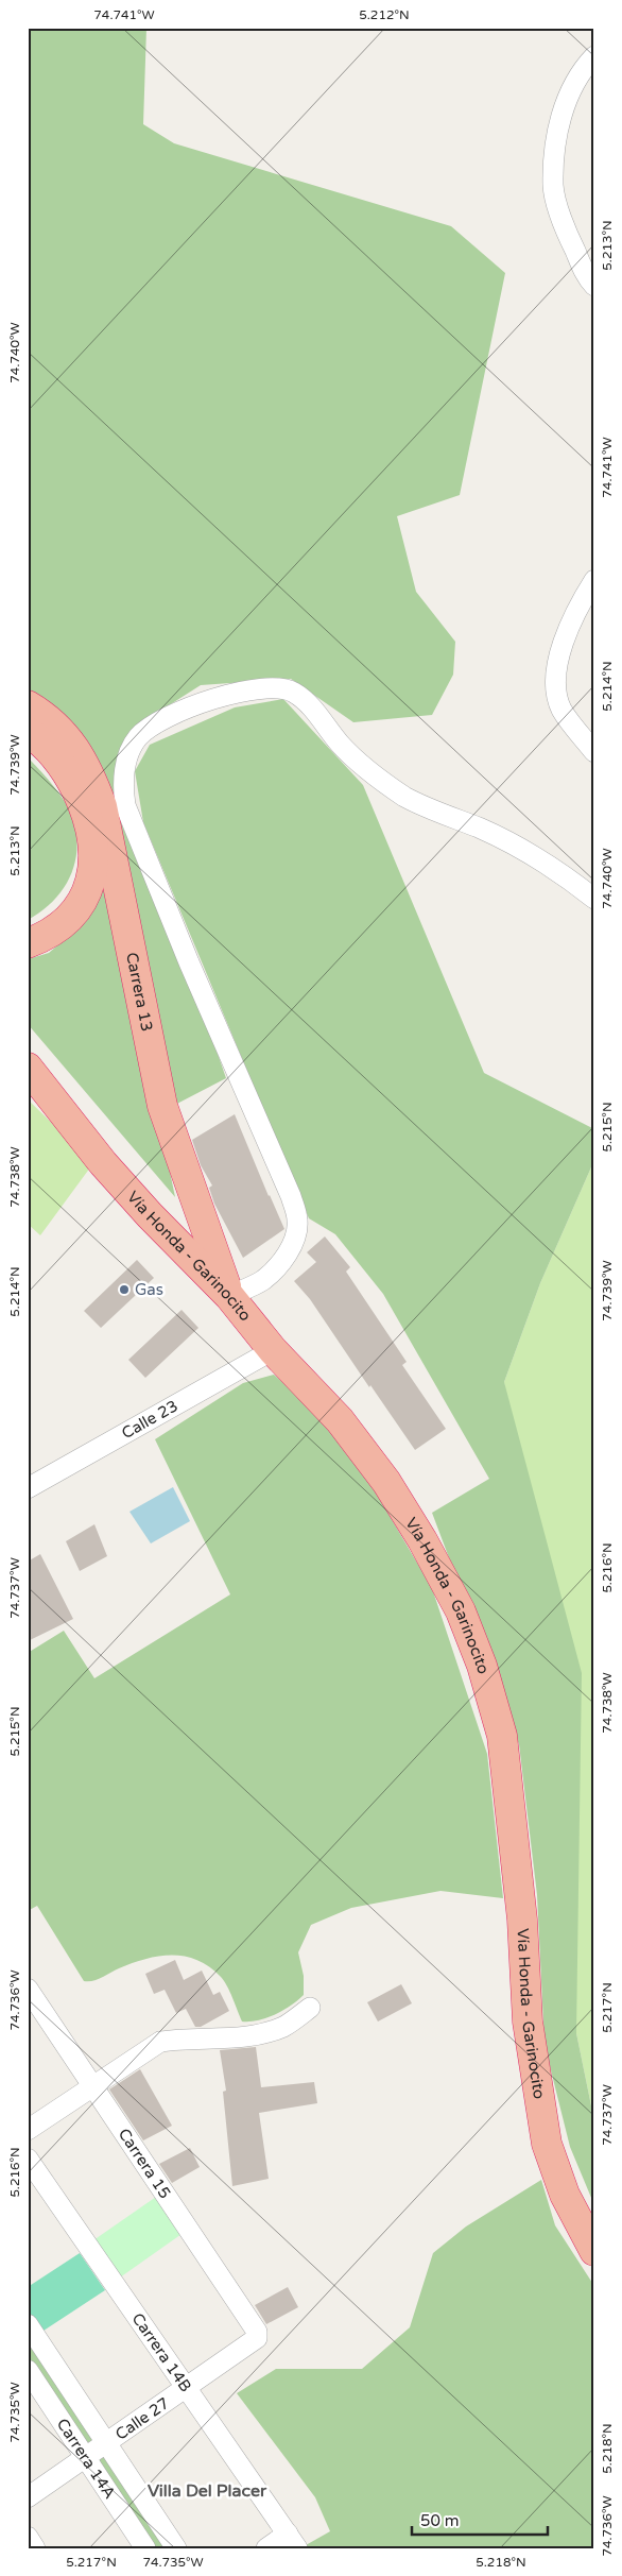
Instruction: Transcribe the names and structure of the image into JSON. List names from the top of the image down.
{
  "streets": {
    "highway": ["Carrera 13", "Vía Honda - Garinocito"],
    "street": [
      "Calle 23",
      "Carrera 15",
      "Carrera 14B",
      "Calle 27",
      "Carrera 14A"
    ]
  },
  "crossings": [
    ["Carrera 13", "Vía Honda - Garinocito"],
    ["Vía Honda - Garinocito", "Calle 23"],
    ["Carrera 15", "Calle 27"],
    ["Carrera 14B", "Calle 27"],
    ["Calle 27", "Carrera 14A"]
  ],
  "districts": ["Villa Del Placer"],
  "places": ["Gas"],
  "scale_bar": "50 m",
  "coordinates": [
    "74.741°W",
    "5.212°N",
    "5.213°N",
    "74.740°W",
    "5.214°N",
    "74.739°W",
    "5.215°N",
    "74.738°W",
    "5.216°N",
    "74.737°W",
    "74.736°W",
    "5.217°N",
    "74.735°W",
    "5.218°N"
  ]
}
